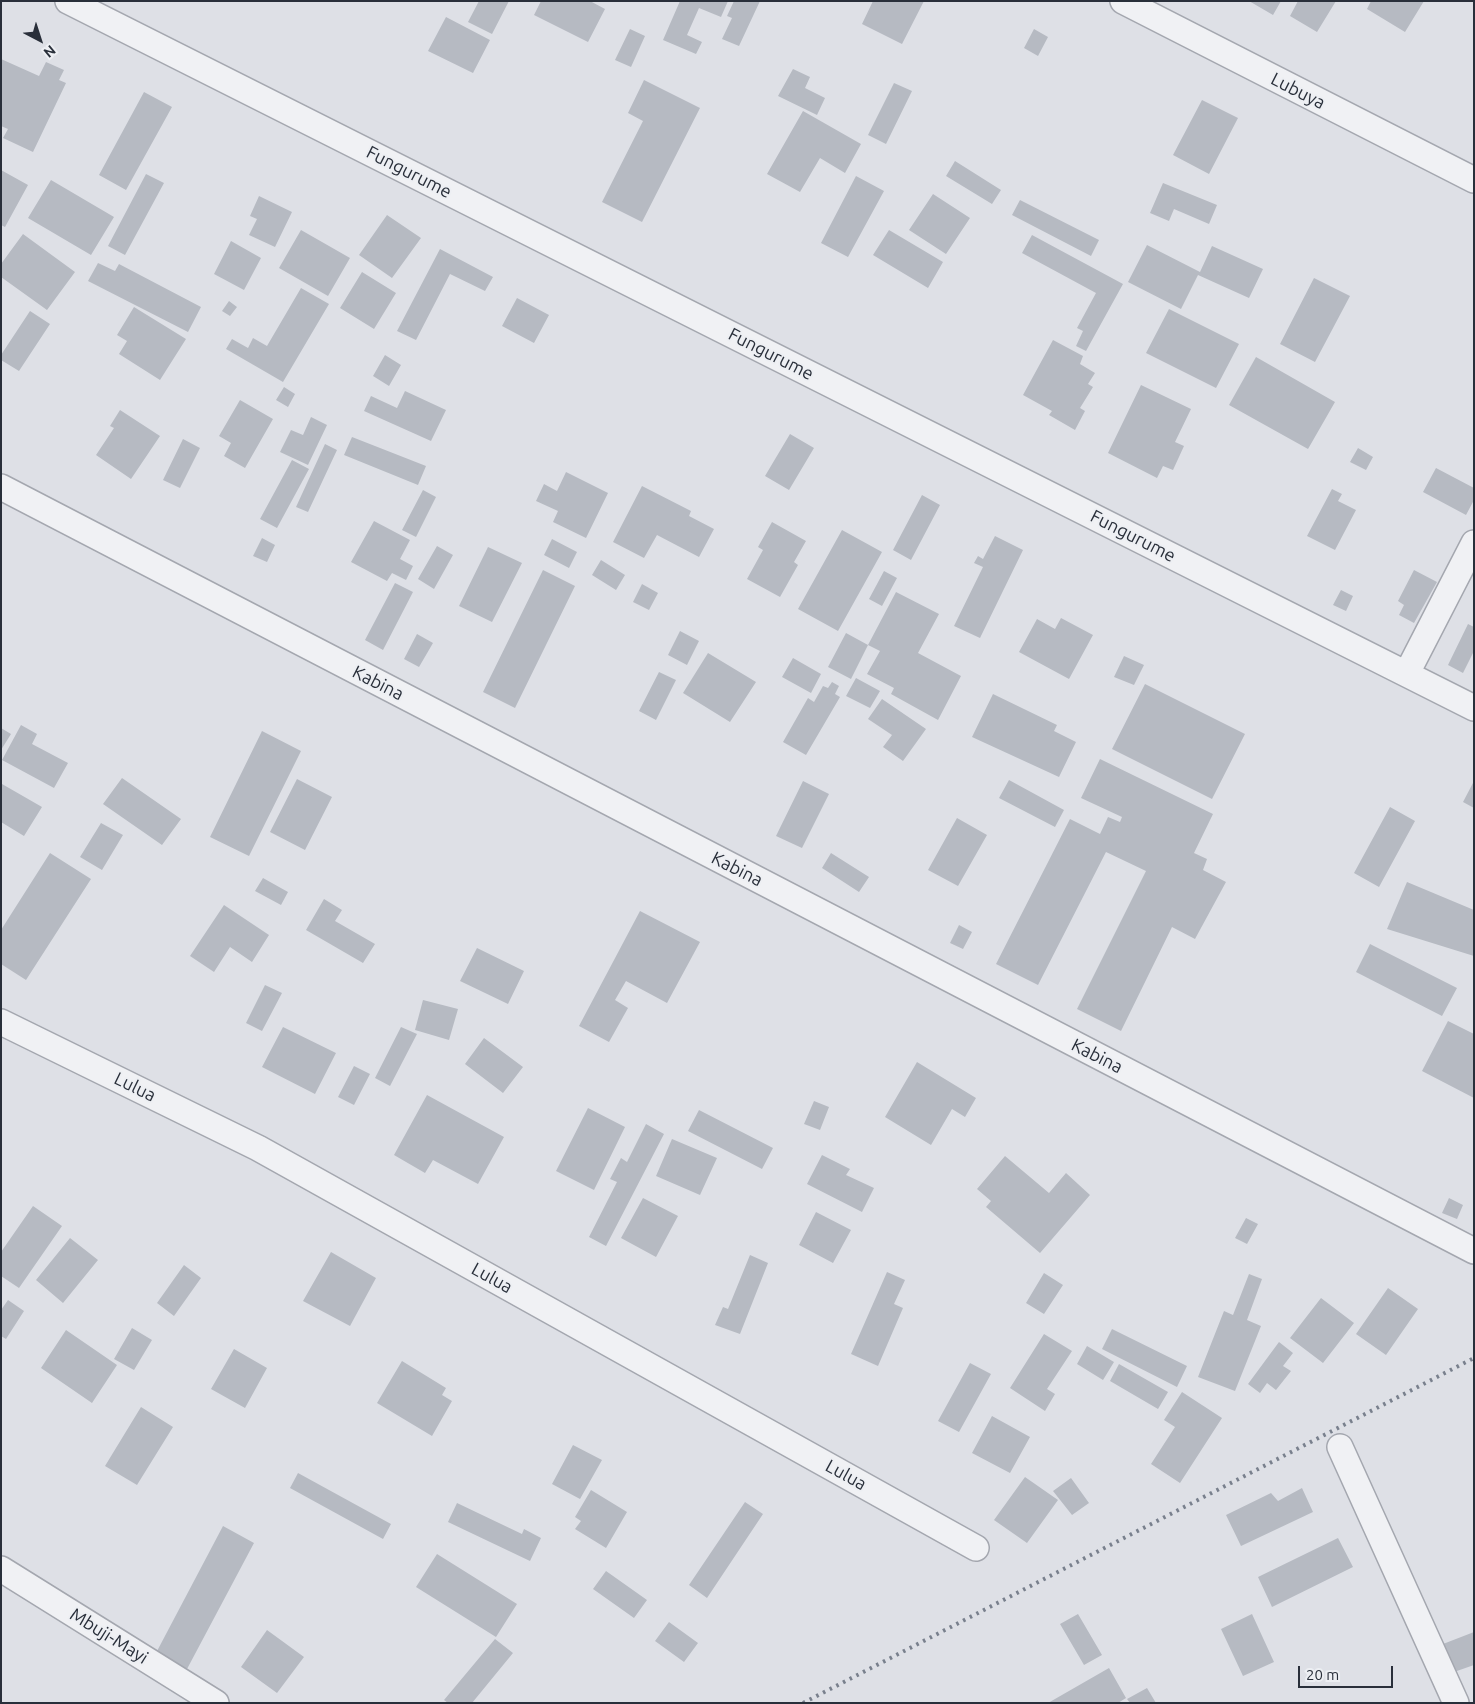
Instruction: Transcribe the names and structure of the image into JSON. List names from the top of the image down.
{
  "streets": {
    "street": [
      "Lubuya",
      "Fungurume",
      "Kabina",
      "Lulua",
      "Mbuji-Mayi"
    ]
  },
  "scale_bar": "20 m",
  "north": "bottom right"
}
